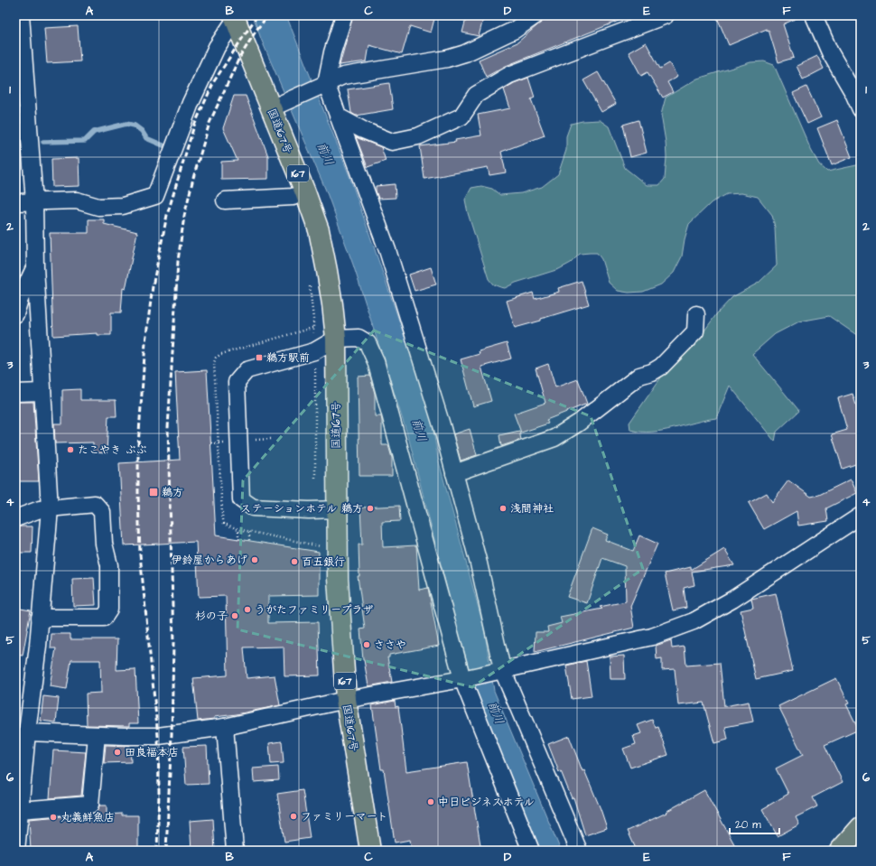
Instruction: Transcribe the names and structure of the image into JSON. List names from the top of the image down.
{
  "streets": {
    "highway": ["国道167号", "167"]
  },
  "water": ["前川"],
  "places": {
    "transit": ["鵜方駅前", "鵜方"],
    "other": [
      "たこやき ぶぶ",
      "ステーションホテル 鵜方",
      "浅間神社",
      "伊鈴屋からあげ",
      "百五銀行",
      "うがたファミリープラザ",
      "杉の子",
      "ささや",
      "田良福本店",
      "中日ビジネスホテル",
      "ファミリーマート",
      "丸義鮮魚店"
    ]
  },
  "scale_bar": "20 m",
  "grid": {
    "columns": [
      "A",
      "B",
      "C",
      "D",
      "E",
      "F"
    ],
    "rows": [
      "1",
      "2",
      "3",
      "4",
      "5",
      "6"
    ]
  }
}
